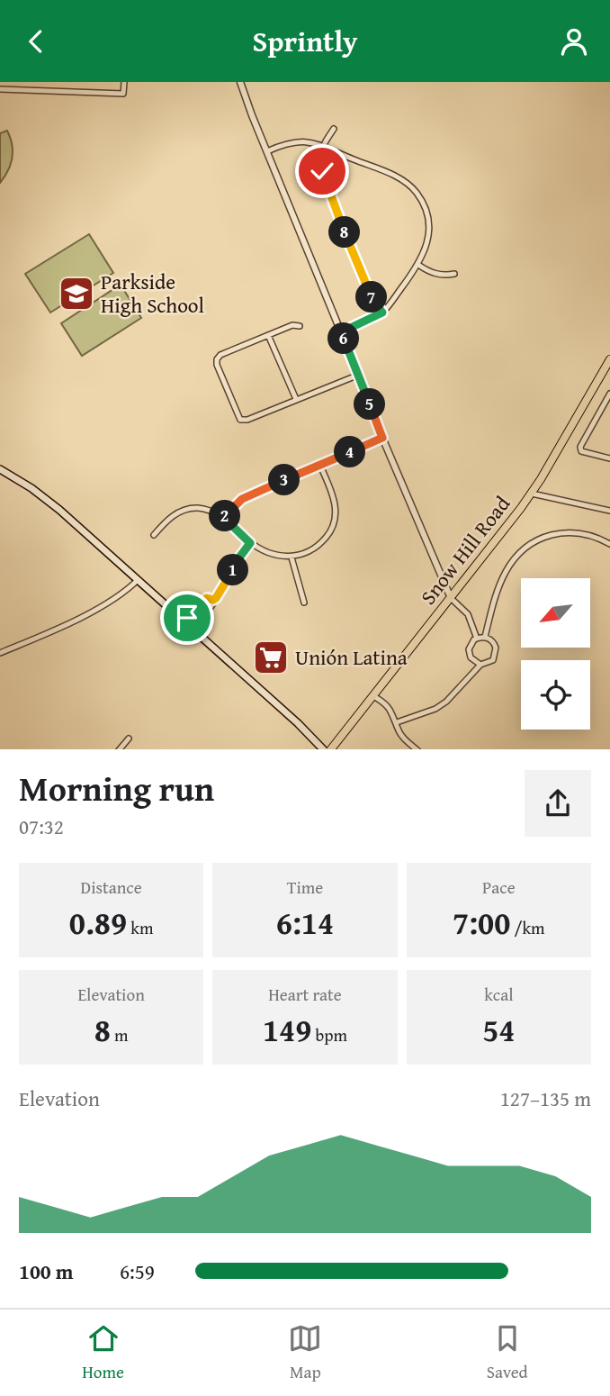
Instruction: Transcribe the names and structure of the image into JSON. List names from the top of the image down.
{
  "streets": {
    "main road": ["Snow Hill Road"]
  },
  "places": {
    "school or university": ["Parkside High School"],
    "supermarket": ["Unión Latina"]
  },
  "north": "bottom left",
  "page": {
    "header": "Sprintly",
    "pins": [
      "8",
      "7",
      "6",
      "5",
      "4",
      "3",
      "2",
      "1"
    ],
    "heading": ["Morning run", "07:32"],
    "stats": [
      ["Distance", "0.89 km"],
      ["Time", "6:14"],
      ["Pace", "7:00 /km"],
      ["Elevation", "8 m"],
      ["Heart rate", "149 bpm"],
      ["kcal", "54"]
    ],
    "chart": ["Elevation", "127–135 m"],
    "list": [
      {
        "name": "100 m",
        "note": "6:59"
      }
    ],
    "tabs": ["Home", "Map", "Saved"]
  }
}
